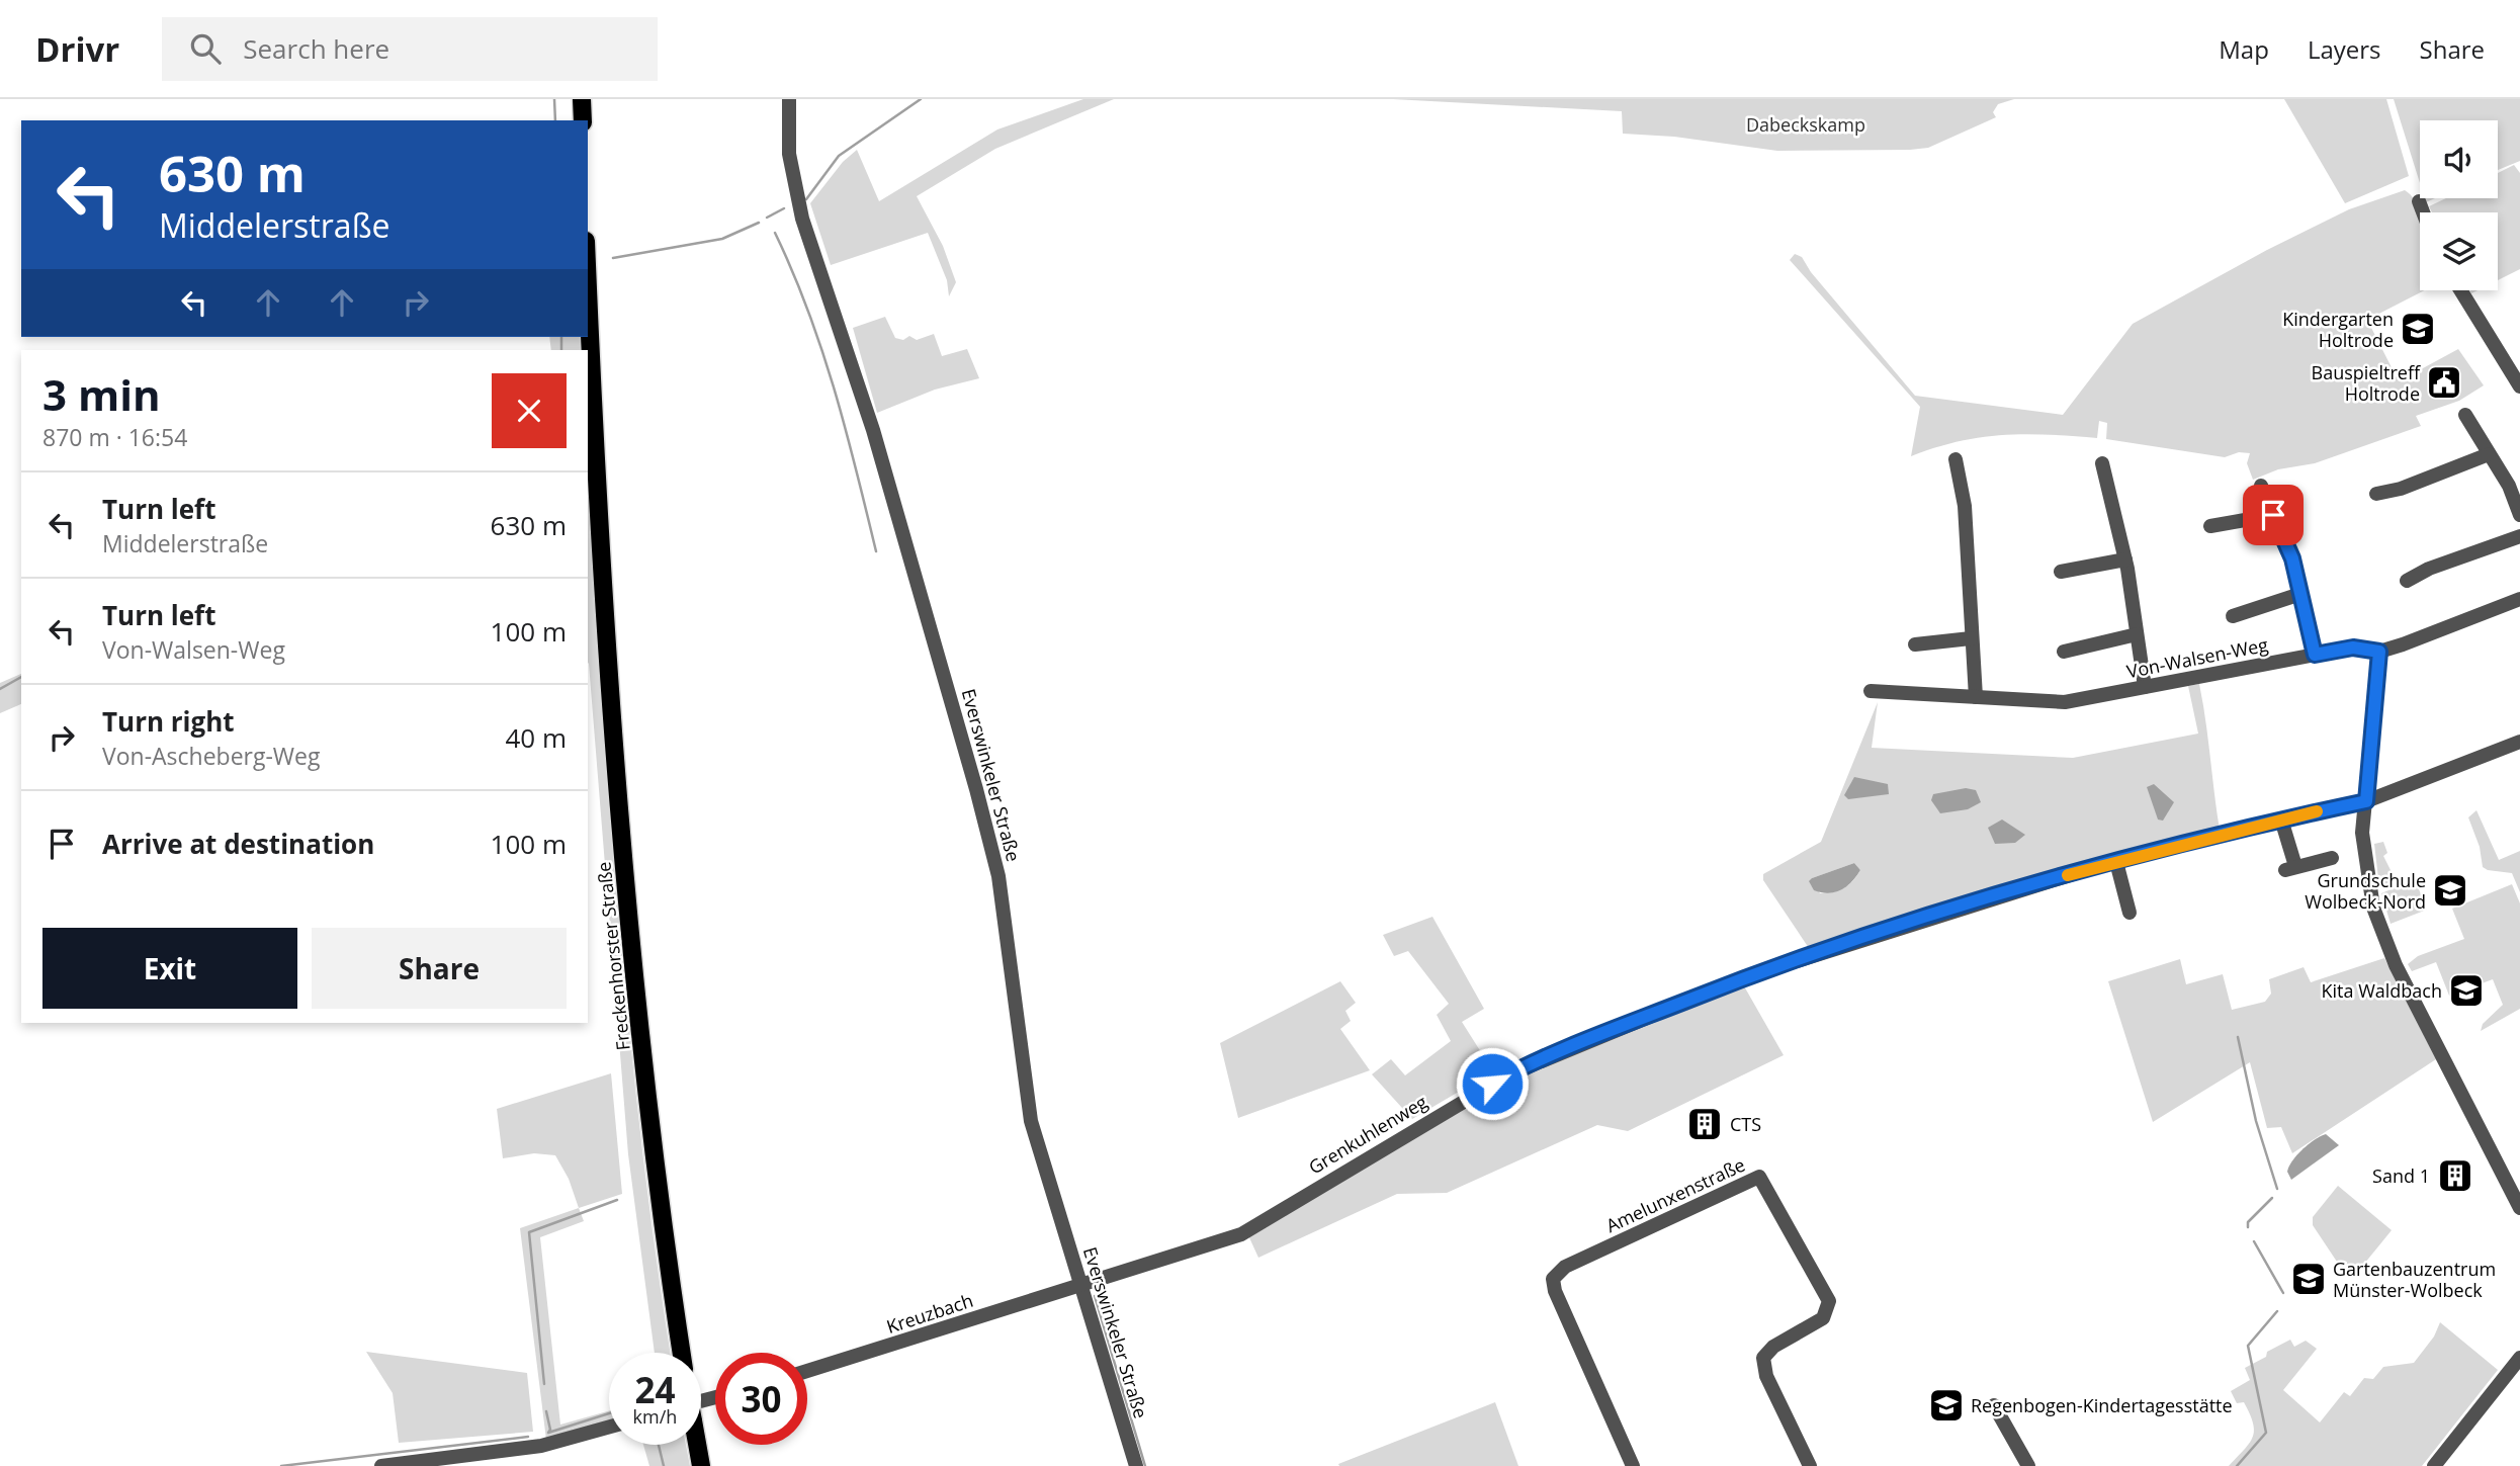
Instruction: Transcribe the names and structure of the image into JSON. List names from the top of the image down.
{
  "streets": {
    "main road": ["Freckenhorster Straße"],
    "street": [
      "Von-Walsen-Weg",
      "Everswinkeler Straße",
      "Grenkuhlenweg",
      "Amelunxenstraße",
      "Kreuzbach"
    ]
  },
  "crossings": [
    ["Everswinkeler Straße", "Grenkuhlenweg"],
    ["Everswinkeler Straße", "Kreuzbach"],
    ["Grenkuhlenweg", "Kreuzbach"]
  ],
  "parks": ["Dabeckskamp"],
  "places": {
    "school or university": [
      "Kindergarten Holtrode",
      "Grundschule Wolbeck-Nord",
      "Kita Waldbach",
      "Gartenbauzentrum Münster-Wolbeck",
      "Regenbogen-Kindertagesstätte"
    ],
    "public building": ["Bauspieltreff Holtrode"],
    "building": ["CTS", "Sand 1"]
  },
  "page": {
    "header": "Drivr",
    "search": "Search here",
    "nav": ["Map", "Layers", "Share"],
    "turn": ["630 m", "Middelerstraße"],
    "heading": ["3 min", "870 m · 16:54"],
    "list": [
      {
        "name": "Turn left",
        "note": "Middelerstraße",
        "value": "630 m"
      },
      {
        "name": "Turn left",
        "note": "Von-Walsen-Weg",
        "value": "100 m"
      },
      {
        "name": "Turn right",
        "note": "Von-Ascheberg-Weg",
        "value": "40 m"
      },
      {
        "name": "Arrive at destination",
        "value": "100 m"
      }
    ],
    "buttons": ["Exit", "Share"],
    "speed": "24 km/h",
    "limit": "30"
  }
}
